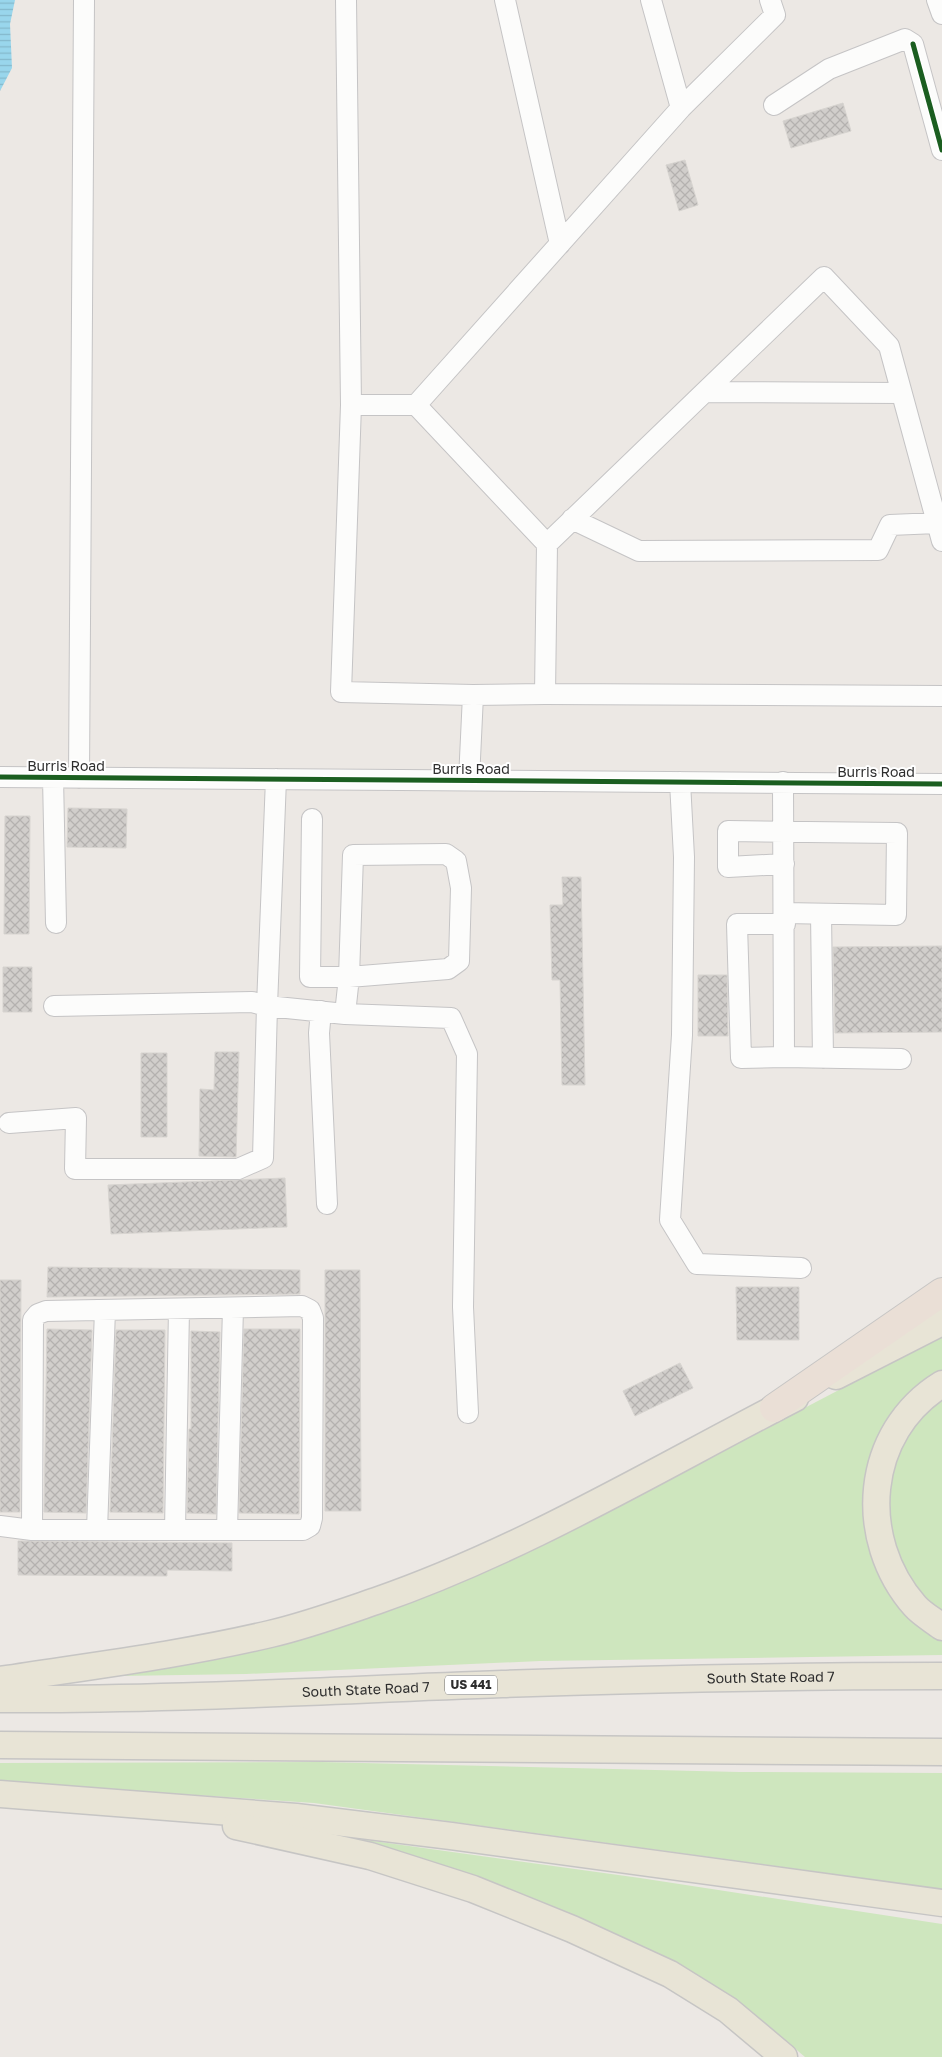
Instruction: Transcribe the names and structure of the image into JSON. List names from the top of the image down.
{
  "streets": {
    "main road": ["South State Road 7", "US 441"],
    "street": ["Burris Road"]
  }
}
